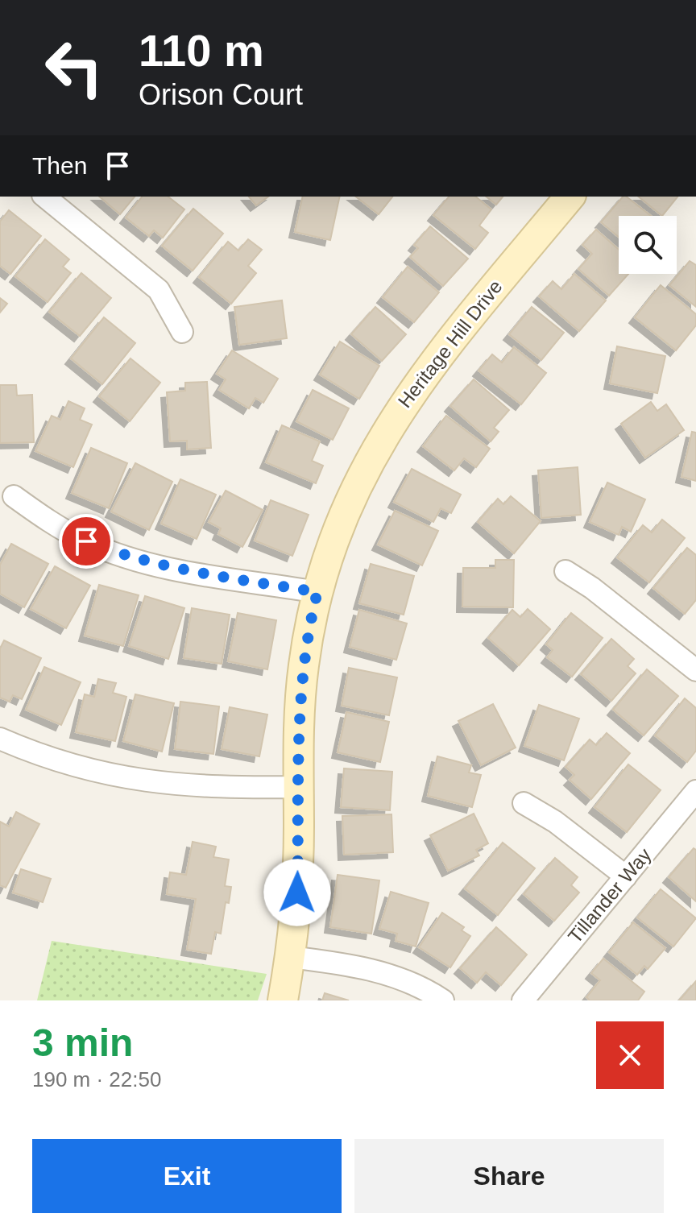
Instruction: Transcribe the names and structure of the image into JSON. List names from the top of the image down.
{
  "streets": {
    "street": ["Heritage Hill Drive", "Tillander Way"]
  },
  "page": {
    "turn": ["110 m", "Orison Court"],
    "then": "Then",
    "heading": ["3 min", "190 m · 22:50"],
    "buttons": ["Exit", "Share"]
  }
}
